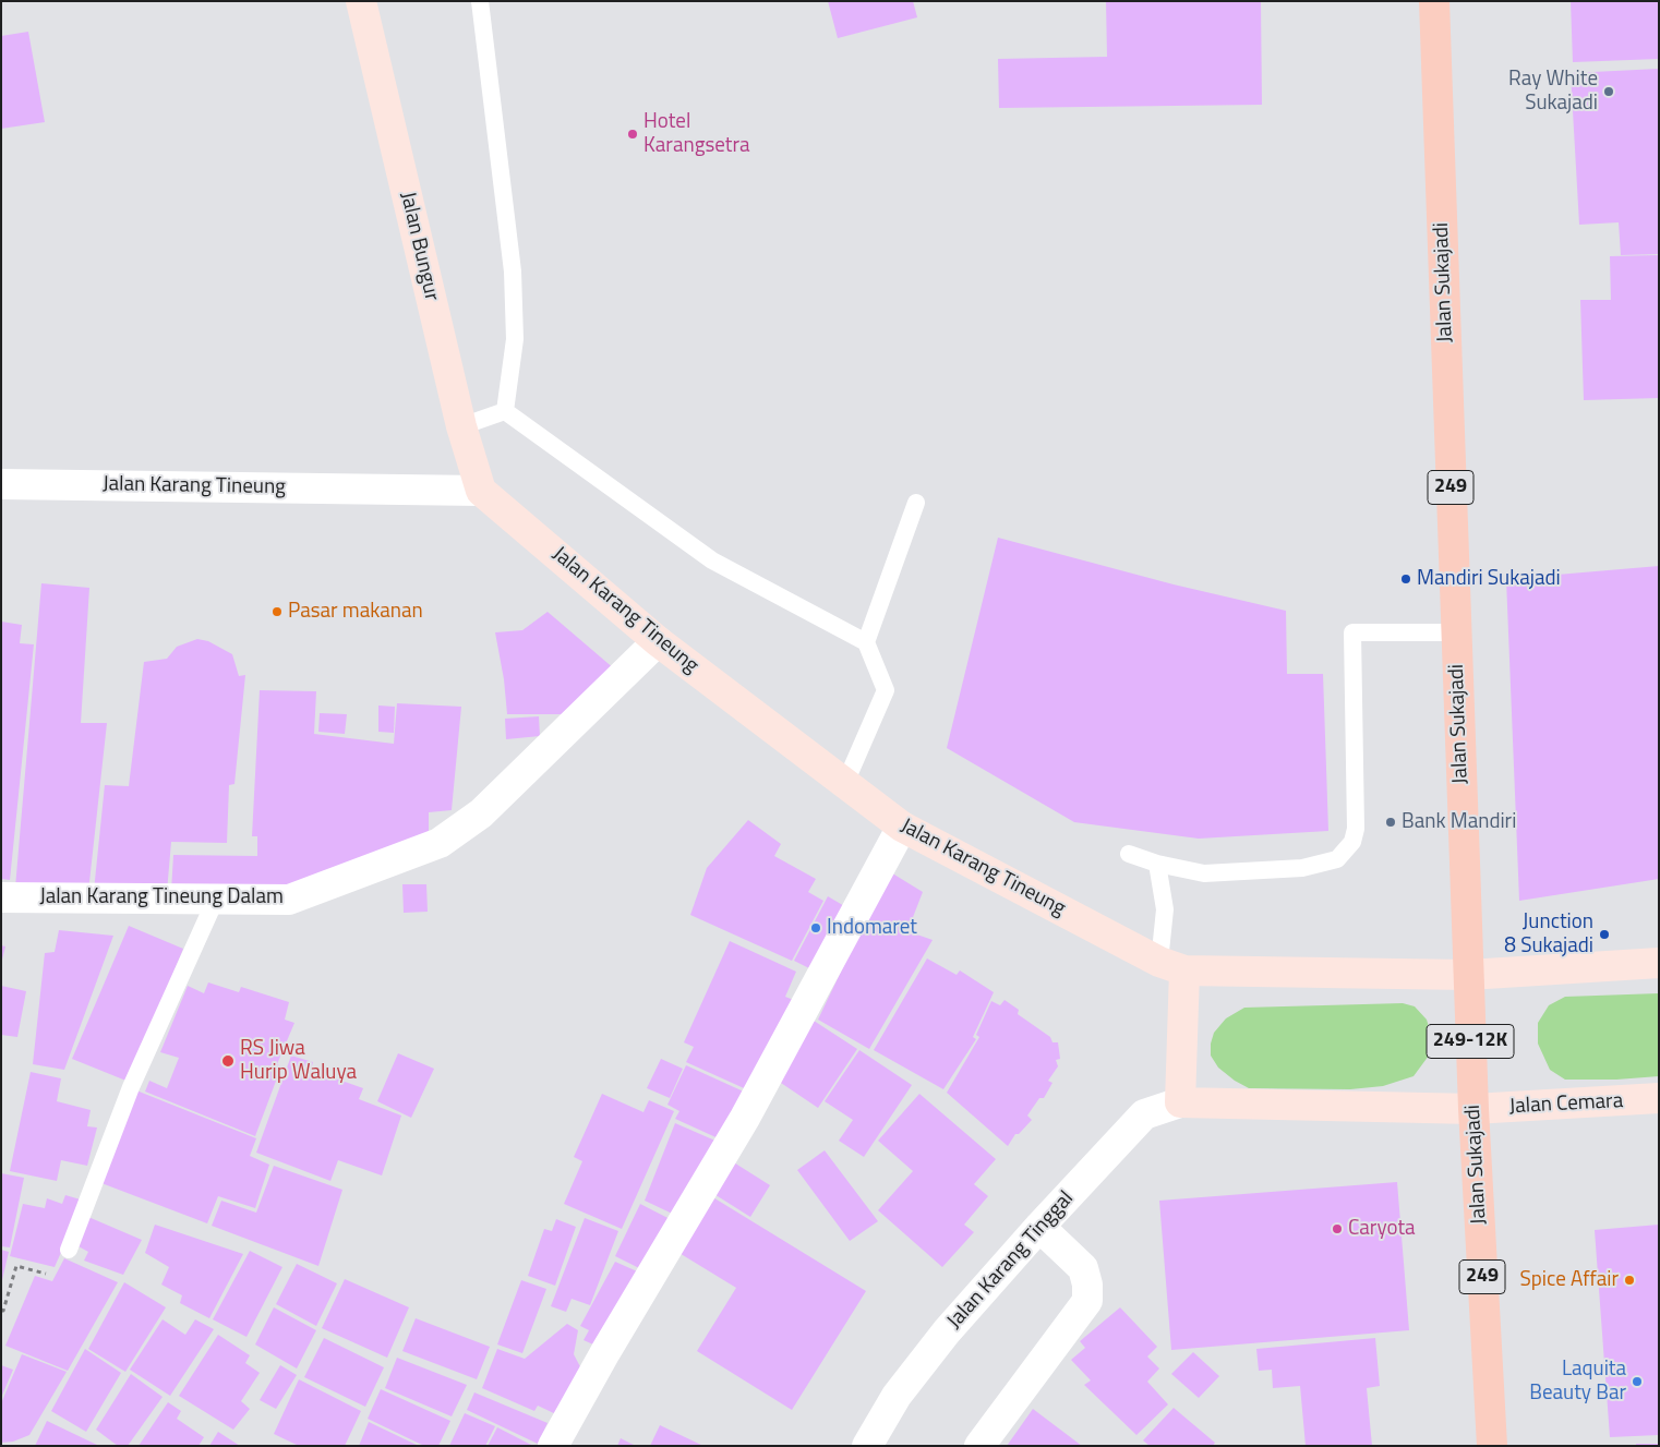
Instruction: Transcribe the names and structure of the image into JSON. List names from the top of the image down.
{
  "streets": {
    "main road": ["Jalan Sukajadi", "249", "249-12K"],
    "street": [
      "Jalan Bungur",
      "Jalan Karang Tineung",
      "Jalan Karang Tineung Dalam",
      "Jalan Cemara",
      "Jalan Karang Tinggal"
    ]
  },
  "crossings": [
    ["Jalan Bungur", "Jalan Karang Tineung"],
    ["Jalan Sukajadi", "Jalan Karang Tineung"],
    ["Jalan Sukajadi", "Jalan Cemara"],
    ["Jalan Karang Tineung", "Jalan Karang Tineung Dalam"]
  ],
  "places": [
    "Ray White Sukajadi",
    "Hotel Karangsetra",
    "Mandiri Sukajadi",
    "Pasar makanan",
    "Bank Mandiri",
    "Indomaret",
    "Junction 8 Sukajadi",
    "RS Jiwa Hurip Waluya",
    "Caryota",
    "Spice Affair",
    "Laquita Beauty Bar"
  ]
}
